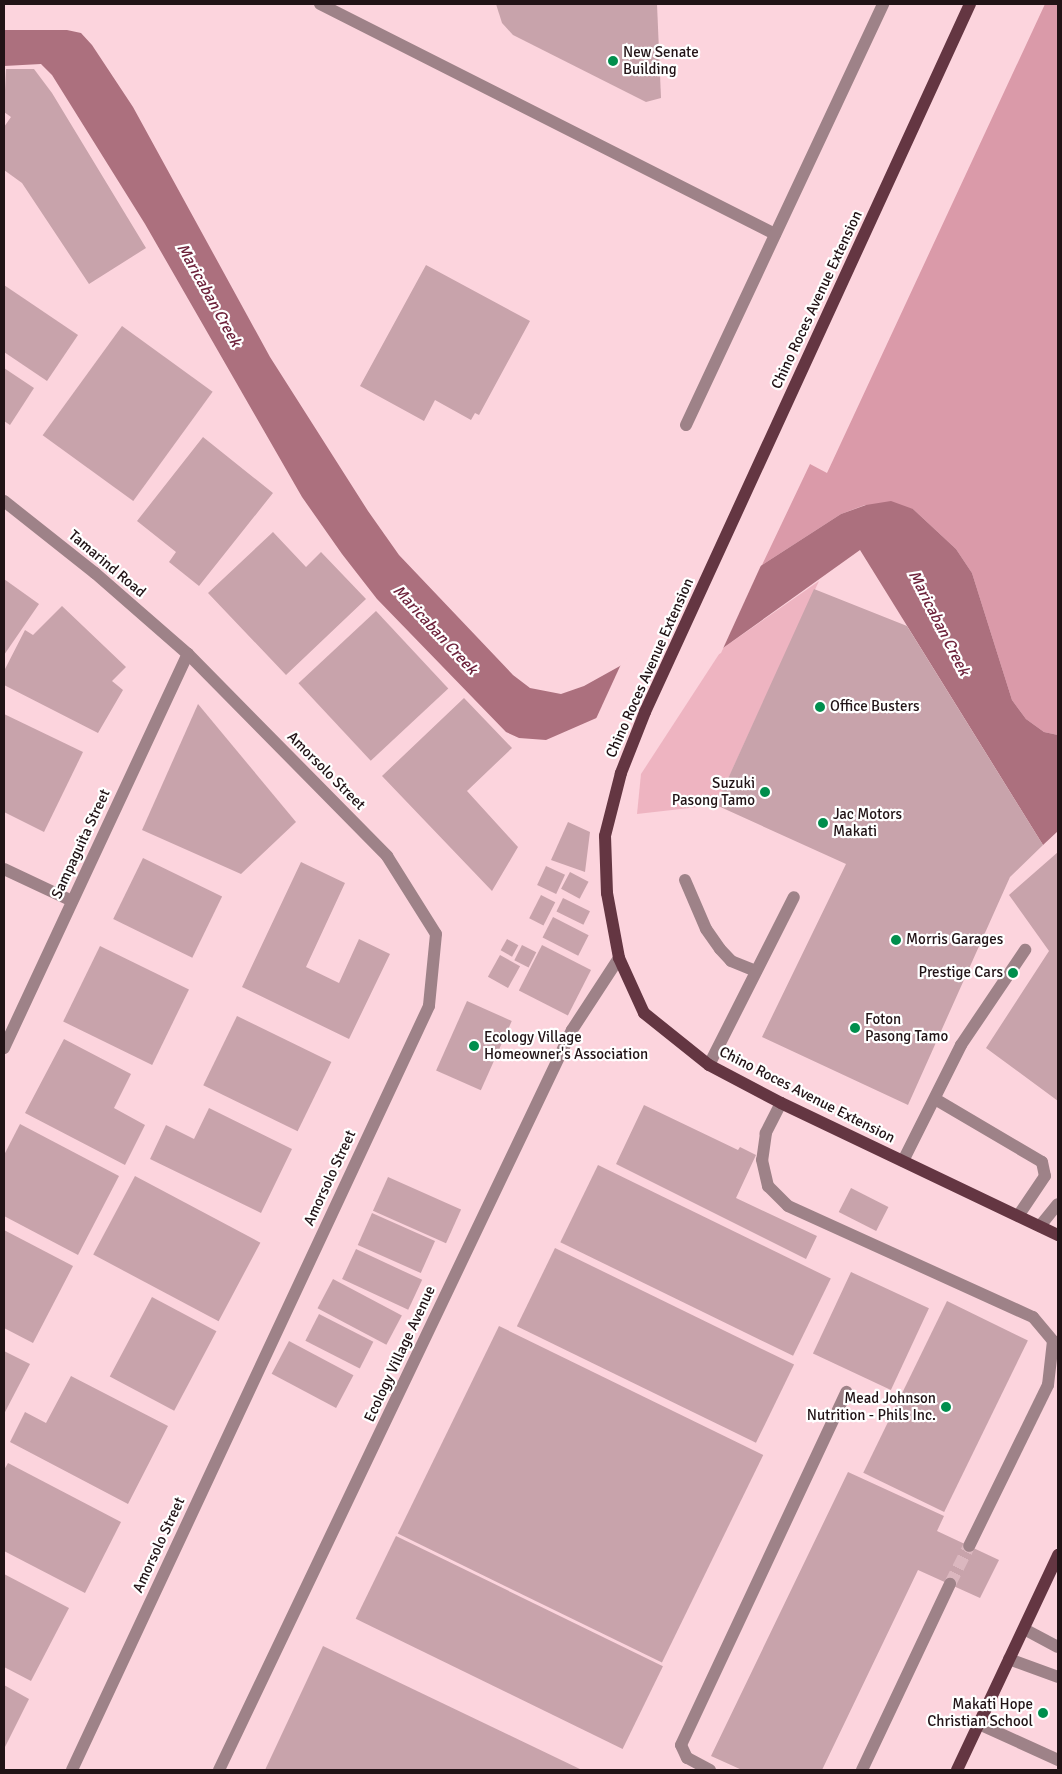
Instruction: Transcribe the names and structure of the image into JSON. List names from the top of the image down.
{
  "streets": {
    "main road": ["Chino Roces Avenue Extension"],
    "street": [
      "Tamarind Road",
      "Amorsolo Street",
      "Sampaguita Street",
      "Ecology Village Avenue"
    ]
  },
  "crossings": [
    ["Chino Roces Avenue Extension", "Ecology Village Avenue"],
    ["Tamarind Road", "Amorsolo Street"],
    ["Tamarind Road", "Sampaguita Street"],
    ["Amorsolo Street", "Sampaguita Street"]
  ],
  "water": ["Maricaban Creek"],
  "places": [
    "New Senate Building",
    "Office Busters",
    "Suzuki Pasong Tamo",
    "Jac Motors Makati",
    "Morris Garages",
    "Prestige Cars",
    "Foton Pasong Tamo",
    "Ecology Village Homeowner's Association",
    "Mead Johnson Nutrition - Phils Inc.",
    "Makati Hope Christian School"
  ]
}
